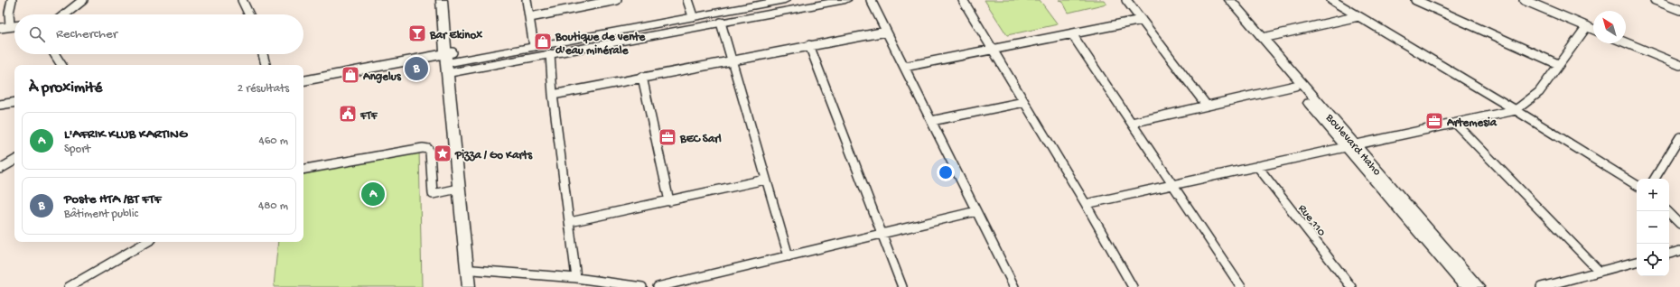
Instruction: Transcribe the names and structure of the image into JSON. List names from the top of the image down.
{
  "streets": {
    "main road": ["Boulevard Haho"],
    "street": ["Rue 110"]
  },
  "places": {
    "bar": ["Bar Ekinox"],
    "shop": ["Boutique de vente d'eau minérale", "Angelus"],
    "public building": ["FTF"],
    "office": ["Artemesia", "BEC Sarl"],
    "place": ["Pizza / Go Karts"]
  },
  "north": "top left",
  "page": {
    "search": "Rechercher",
    "pins": ["B", "A"],
    "heading": ["À proximité", "2 résultats"],
    "list": [
      {
        "mark": "A",
        "name": "L'AFRIK KLUB KARTING",
        "note": "Sport",
        "value": "460 m"
      },
      {
        "mark": "B",
        "name": "Poste HTA /BT FTF",
        "note": "Bâtiment public",
        "value": "480 m"
      }
    ],
    "map_buttons": ["+", "−"]
  }
}
